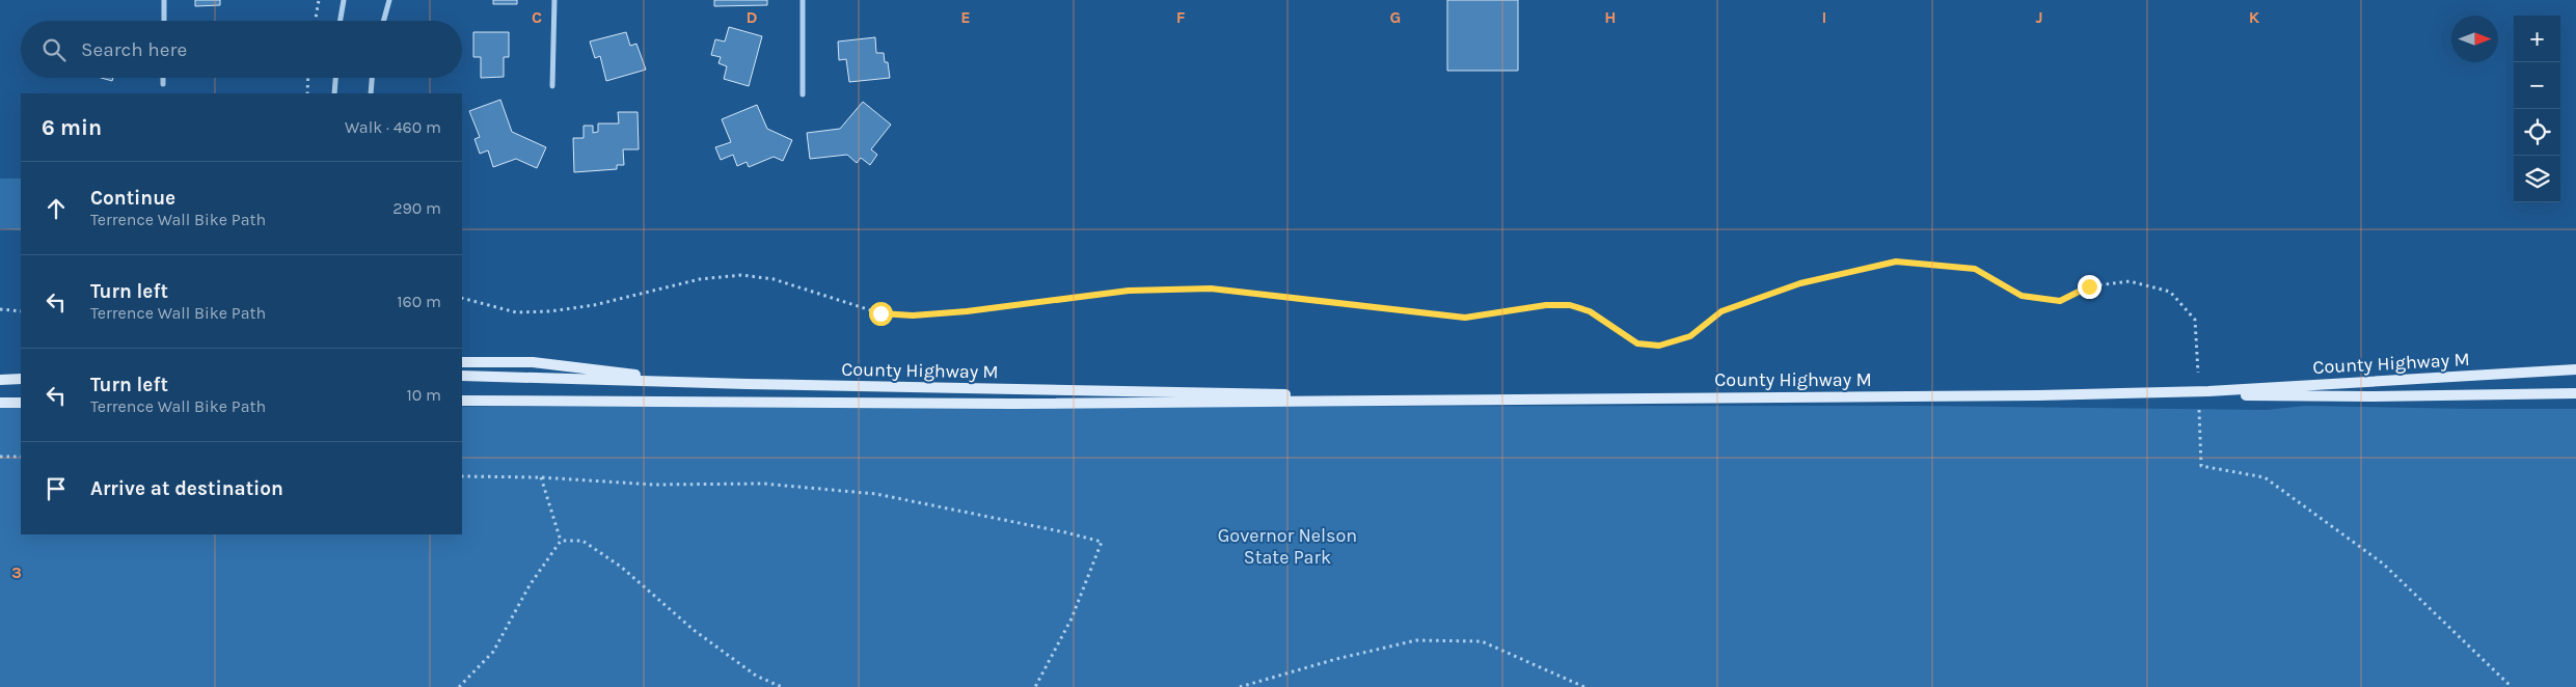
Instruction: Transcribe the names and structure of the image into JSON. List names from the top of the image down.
{
  "streets": {
    "main road": ["County Highway M"]
  },
  "parks": ["Governor Nelson State Park"],
  "north": "right",
  "page": {
    "map_buttons": ["+", "−"],
    "search": "Search here",
    "heading": ["6 min", "Walk · 460 m"],
    "list": [
      ["Continue", "Terrence Wall Bike Path", "290 m"],
      ["Turn left", "Terrence Wall Bike Path", "160 m"],
      ["Turn left", "Terrence Wall Bike Path", "10 m"],
      "Arrive at destination"
    ]
  },
  "grid": {
    "columns": [
      "C",
      "D",
      "E",
      "F",
      "G",
      "H",
      "I",
      "J",
      "K"
    ],
    "rows": ["3"]
  }
}
